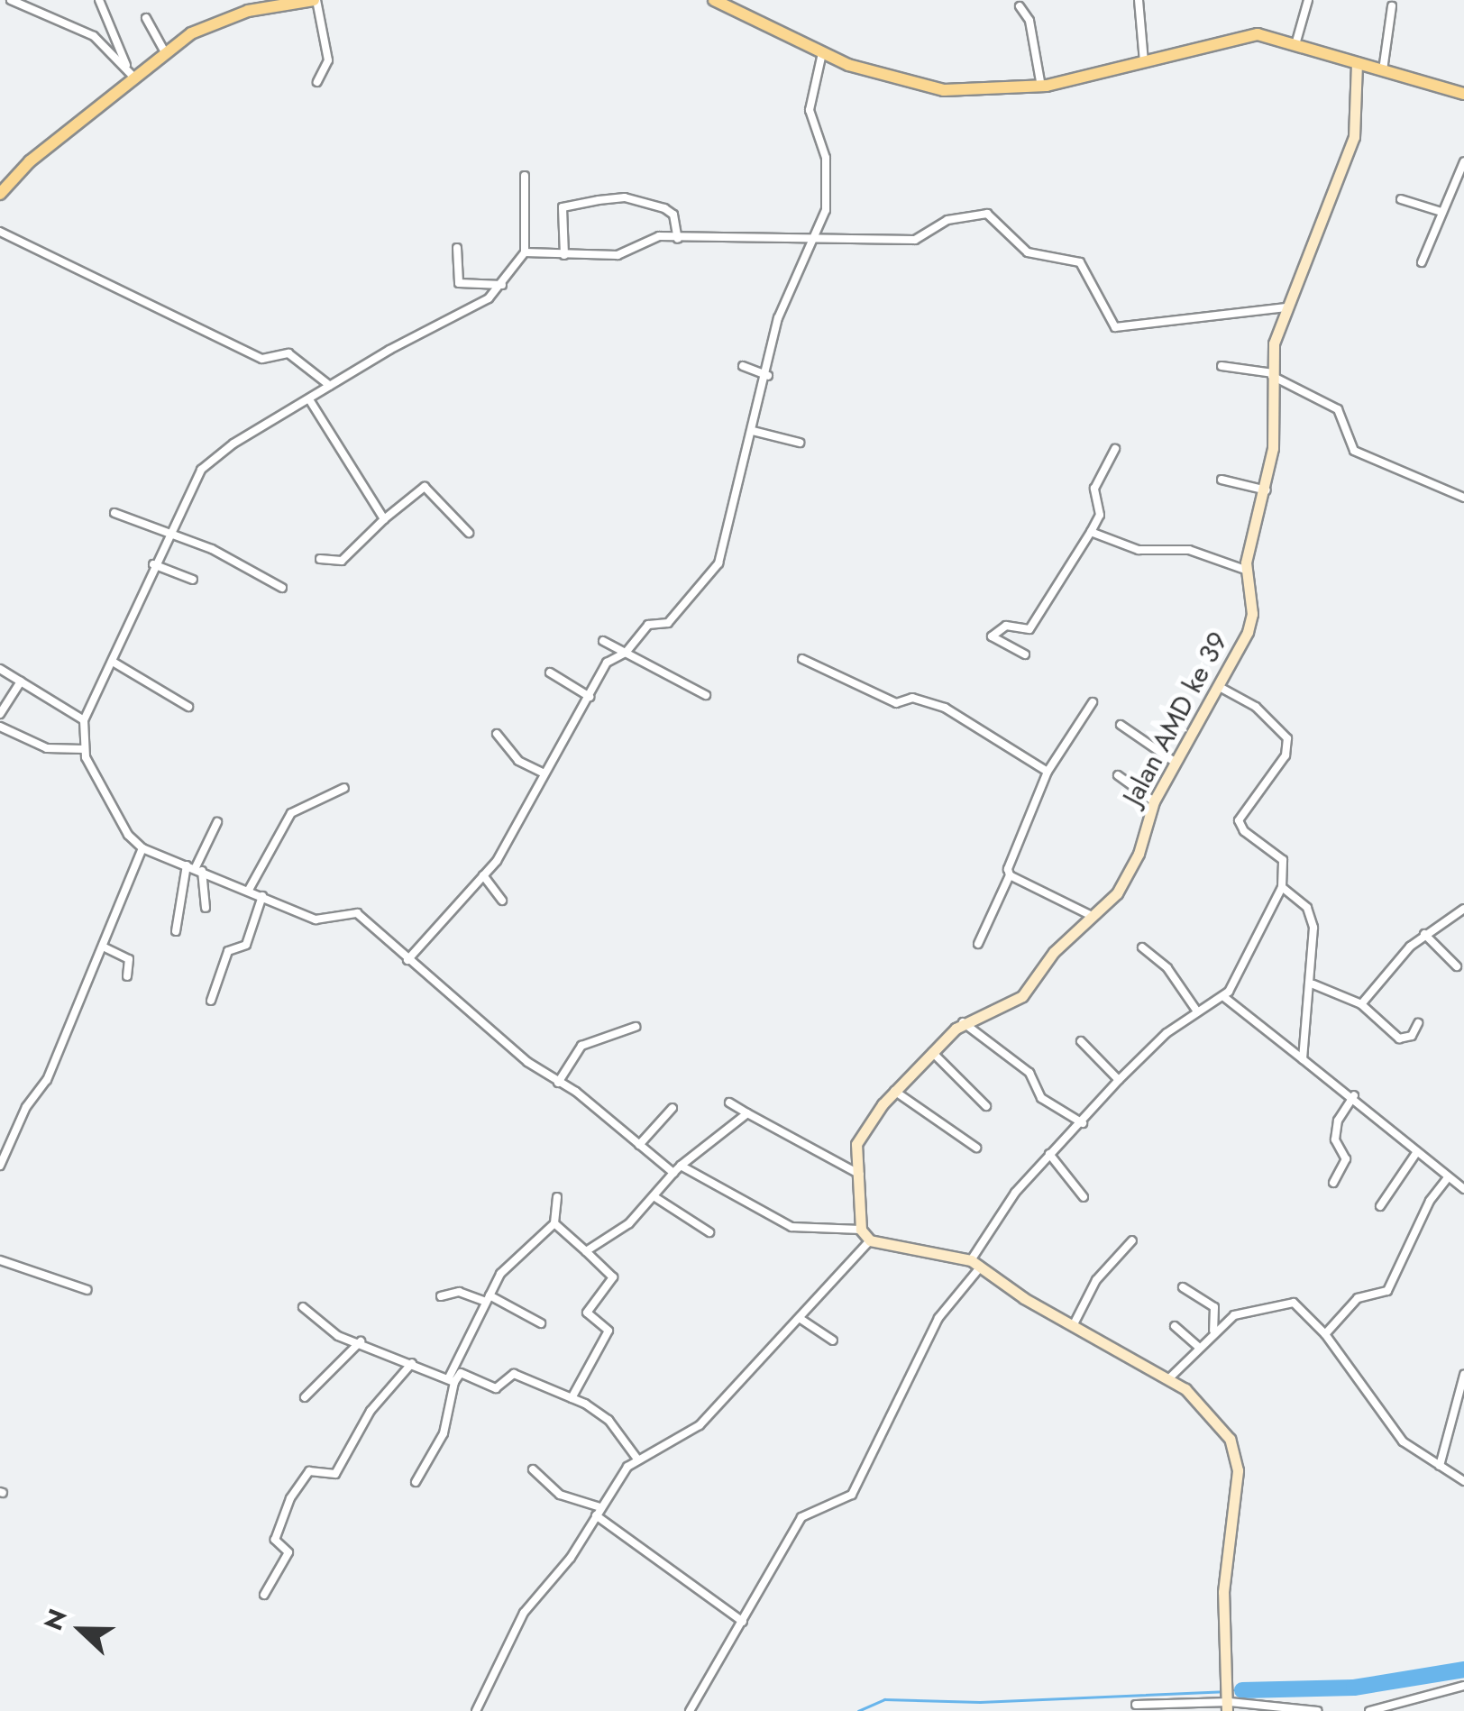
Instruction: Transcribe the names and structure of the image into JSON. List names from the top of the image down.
{
  "streets": {
    "street": ["Jalan AMD ke 39"]
  },
  "north": "left"
}
